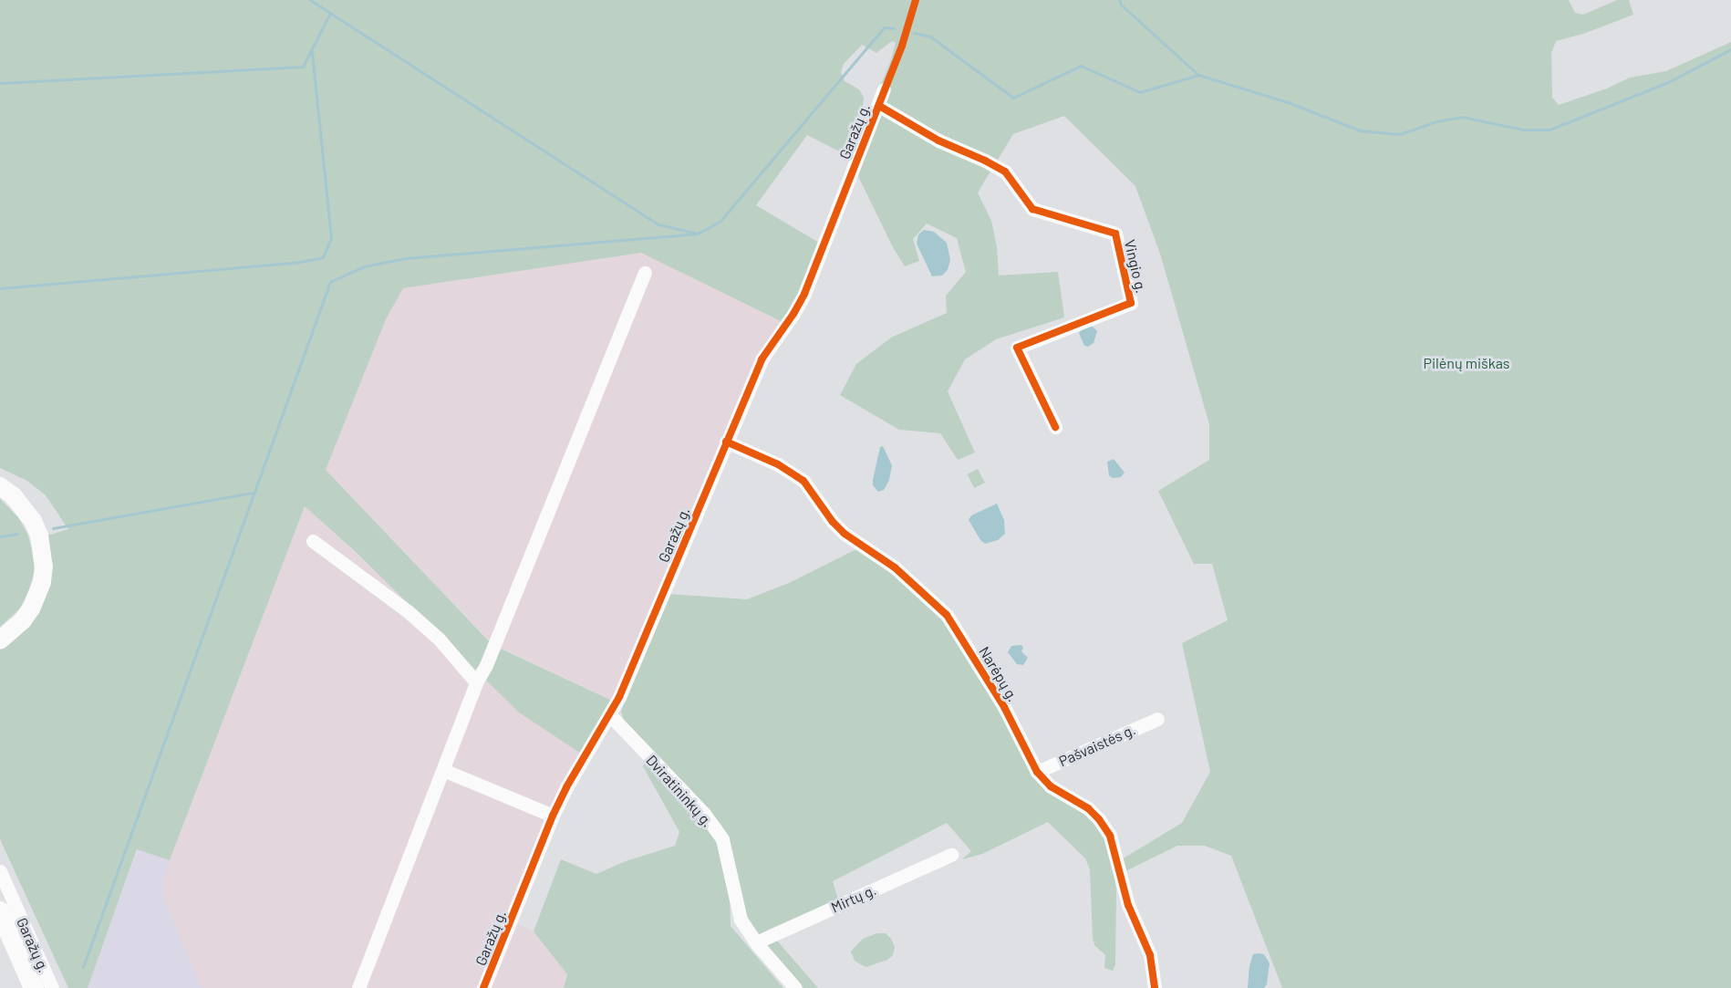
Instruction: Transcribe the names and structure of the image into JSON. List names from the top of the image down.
{
  "streets": {
    "street": [
      "Garažų g.",
      "Vingio g.",
      "Narėpų g.",
      "Pašvaistės g.",
      "Dviratininkų g.",
      "Mirtų g."
    ]
  },
  "crossings": [
    ["Garažų g.", "Vingio g."],
    ["Garažų g.", "Narėpų g."],
    ["Garažų g.", "Dviratininkų g."],
    ["Narėpų g.", "Pašvaistės g."],
    ["Dviratininkų g.", "Mirtų g."]
  ],
  "parks": ["Pilėnų miškas"]
}
